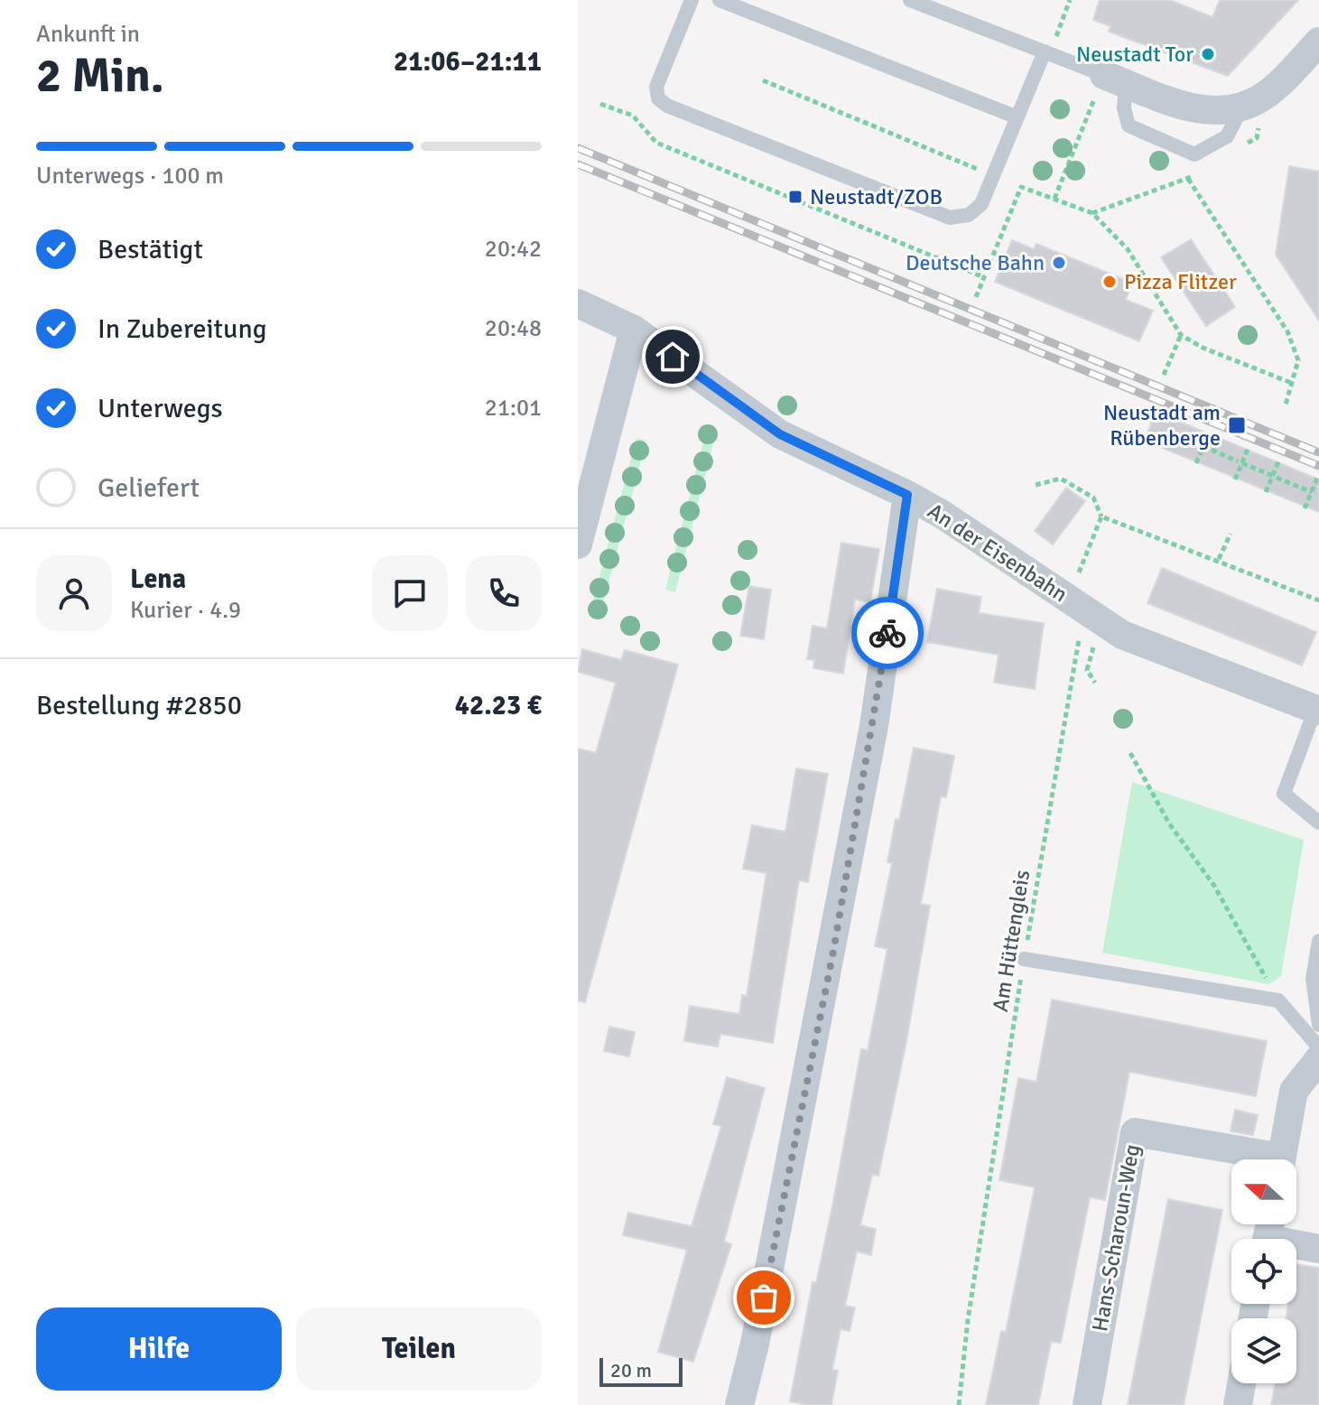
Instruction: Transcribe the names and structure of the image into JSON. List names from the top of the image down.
{
  "streets": {
    "street": ["An der Eisenbahn", "Hans-Scharoun-Weg"],
    "path": ["Am Hüttengleis"]
  },
  "crossings": [
    ["An der Eisenbahn", "Am Hüttengleis"]
  ],
  "places": {
    "other": ["Neustadt Tor", "Deutsche Bahn", "Pizza Flitzer"],
    "transit": ["Neustadt/ZOB", "Neustadt am Rübenberge"]
  },
  "scale_bar": "20 m",
  "north": "left",
  "page": {
    "heading": ["2 Min.", "Ankunft in", "21:06–21:11"],
    "panel": [
      "Lena",
      "Kurier · 4.9",
      "Bestellung #2850",
      "42.23 €"
    ],
    "bar": "Unterwegs · 100 m",
    "list": [
      ["Bestätigt", "20:42"],
      ["In Zubereitung", "20:48"],
      ["Unterwegs", "21:01"],
      "Geliefert"
    ],
    "buttons": ["Hilfe", "Teilen"],
    "scale": "20 m"
  }
}
